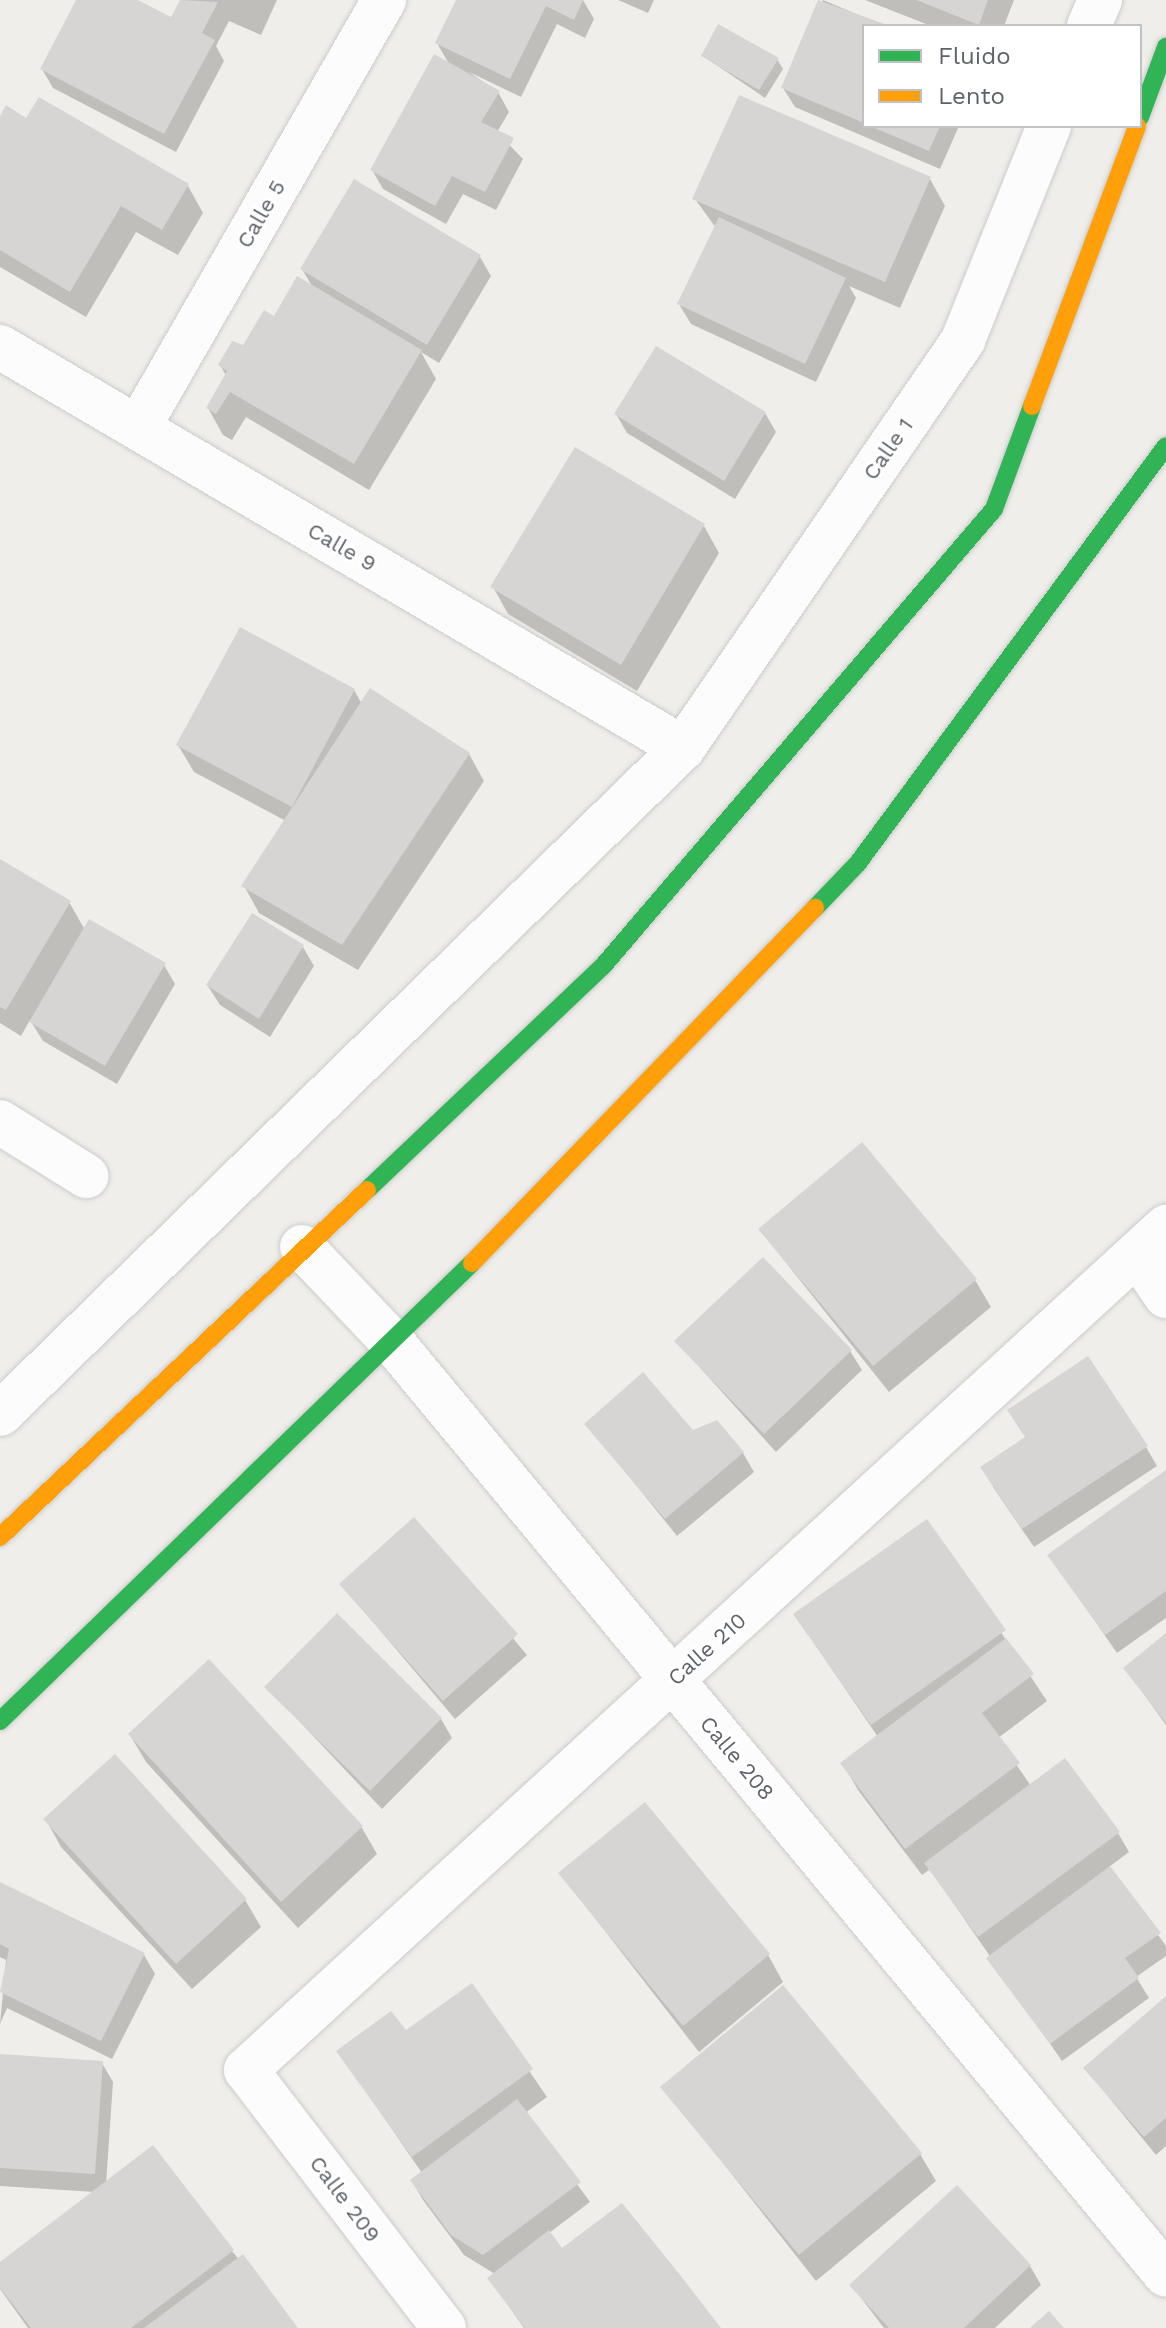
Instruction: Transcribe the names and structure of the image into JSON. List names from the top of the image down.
{
  "streets": {
    "street": [
      "Calle 5",
      "Calle 1",
      "Calle 9",
      "Calle 210",
      "Calle 208",
      "Calle 209"
    ]
  },
  "crossings": [
    ["Calle 5", "Calle 9"],
    ["Calle 1", "Calle 9"],
    ["Calle 210", "Calle 208"],
    ["Calle 210", "Calle 209"]
  ],
  "legend": ["Fluido", "Lento"]
}
